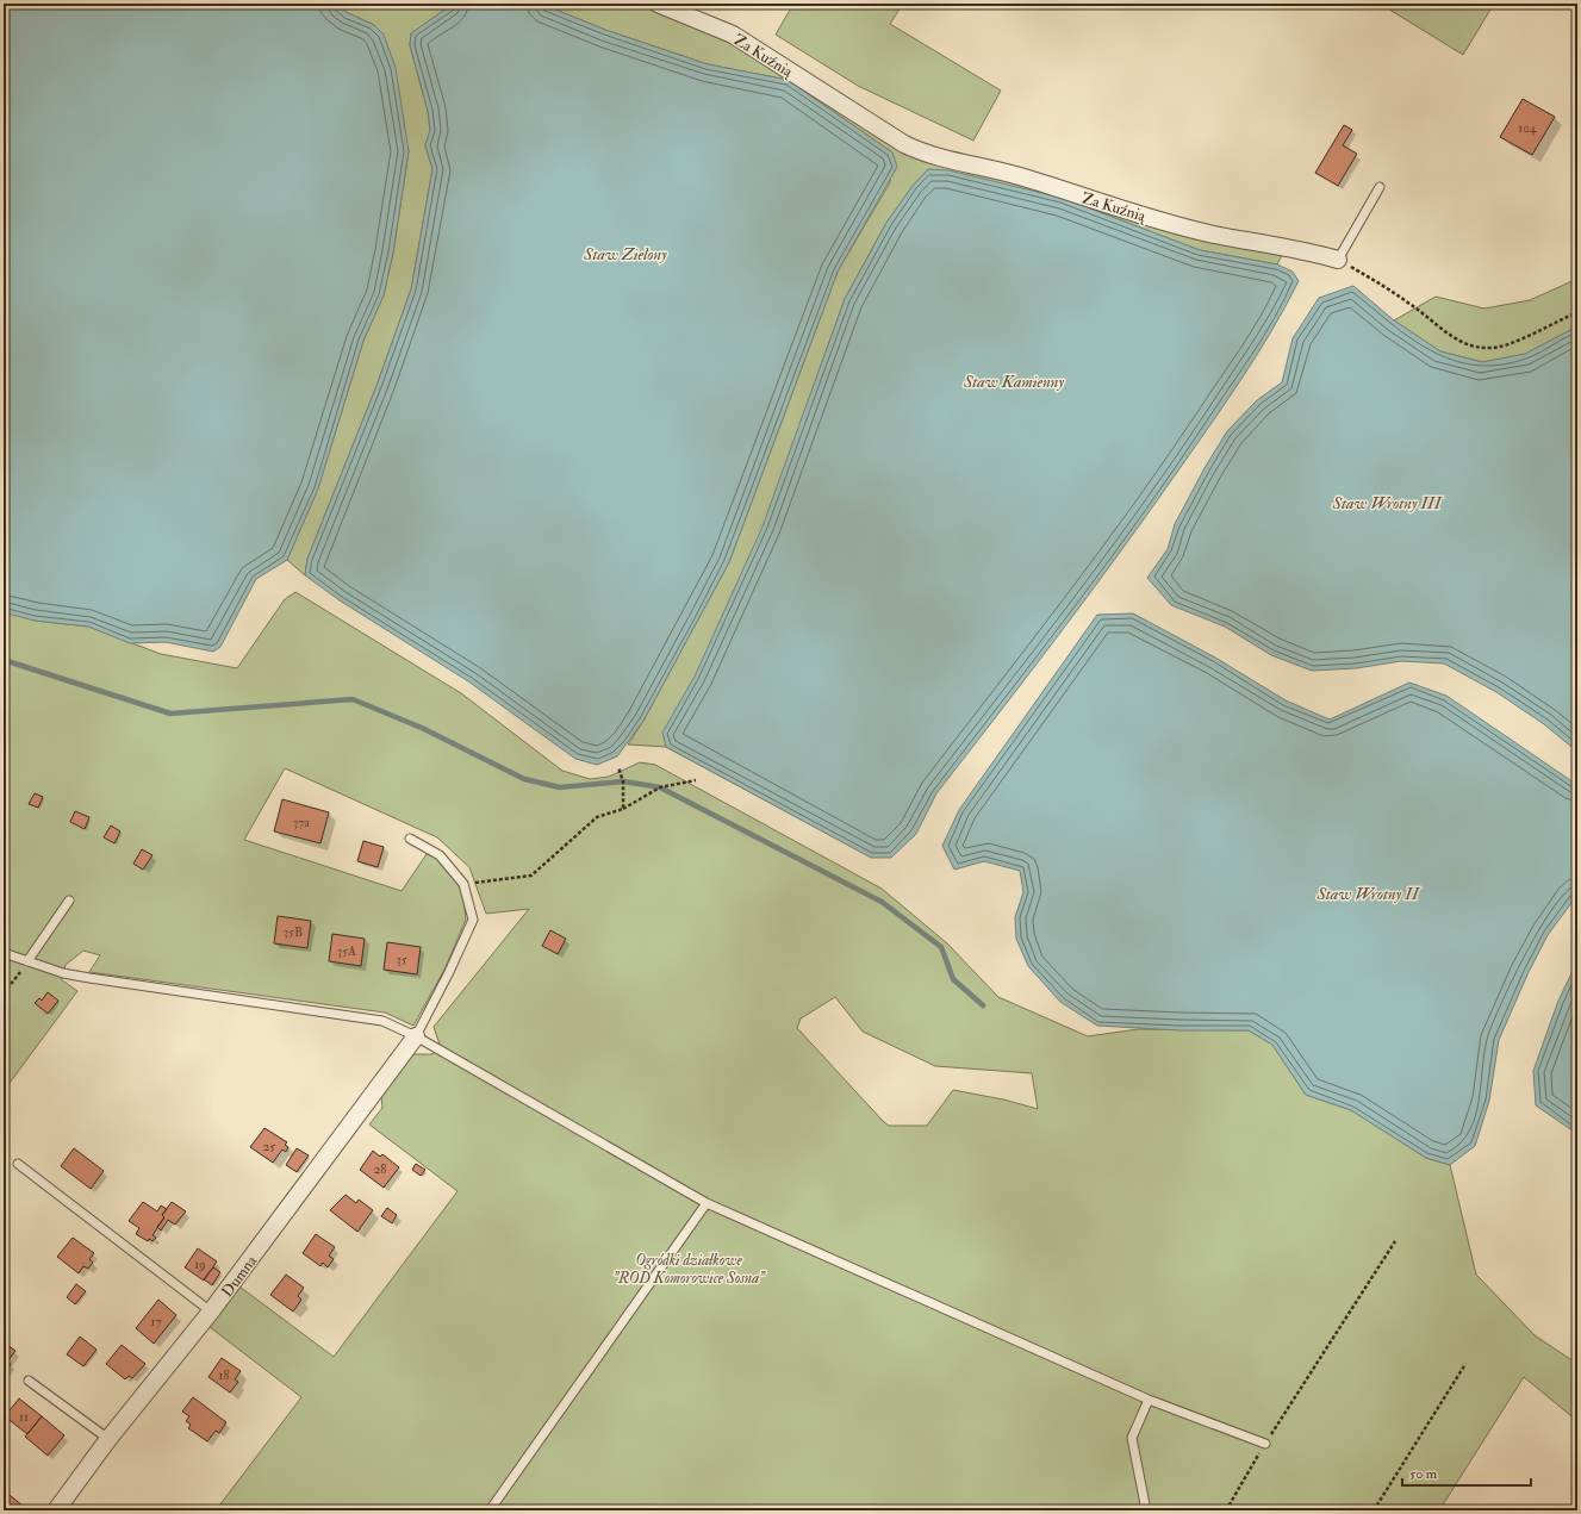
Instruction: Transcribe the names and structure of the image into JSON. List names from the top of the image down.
{
  "streets": {
    "street": ["Za Kuźnią", "Dumna"]
  },
  "water": [
    "Staw Zielony",
    "Staw Kamienny",
    "Staw Wrotny III",
    "Staw Wrotny II"
  ],
  "parks": ["Ogródki działkowe \"ROD Komorowice Sosna\""],
  "house_numbers": [
    "104",
    "37a",
    "35B",
    "35A",
    "35",
    "25",
    "28",
    "19",
    "17",
    "18",
    "11"
  ],
  "scale_bar": "50 m"
}
